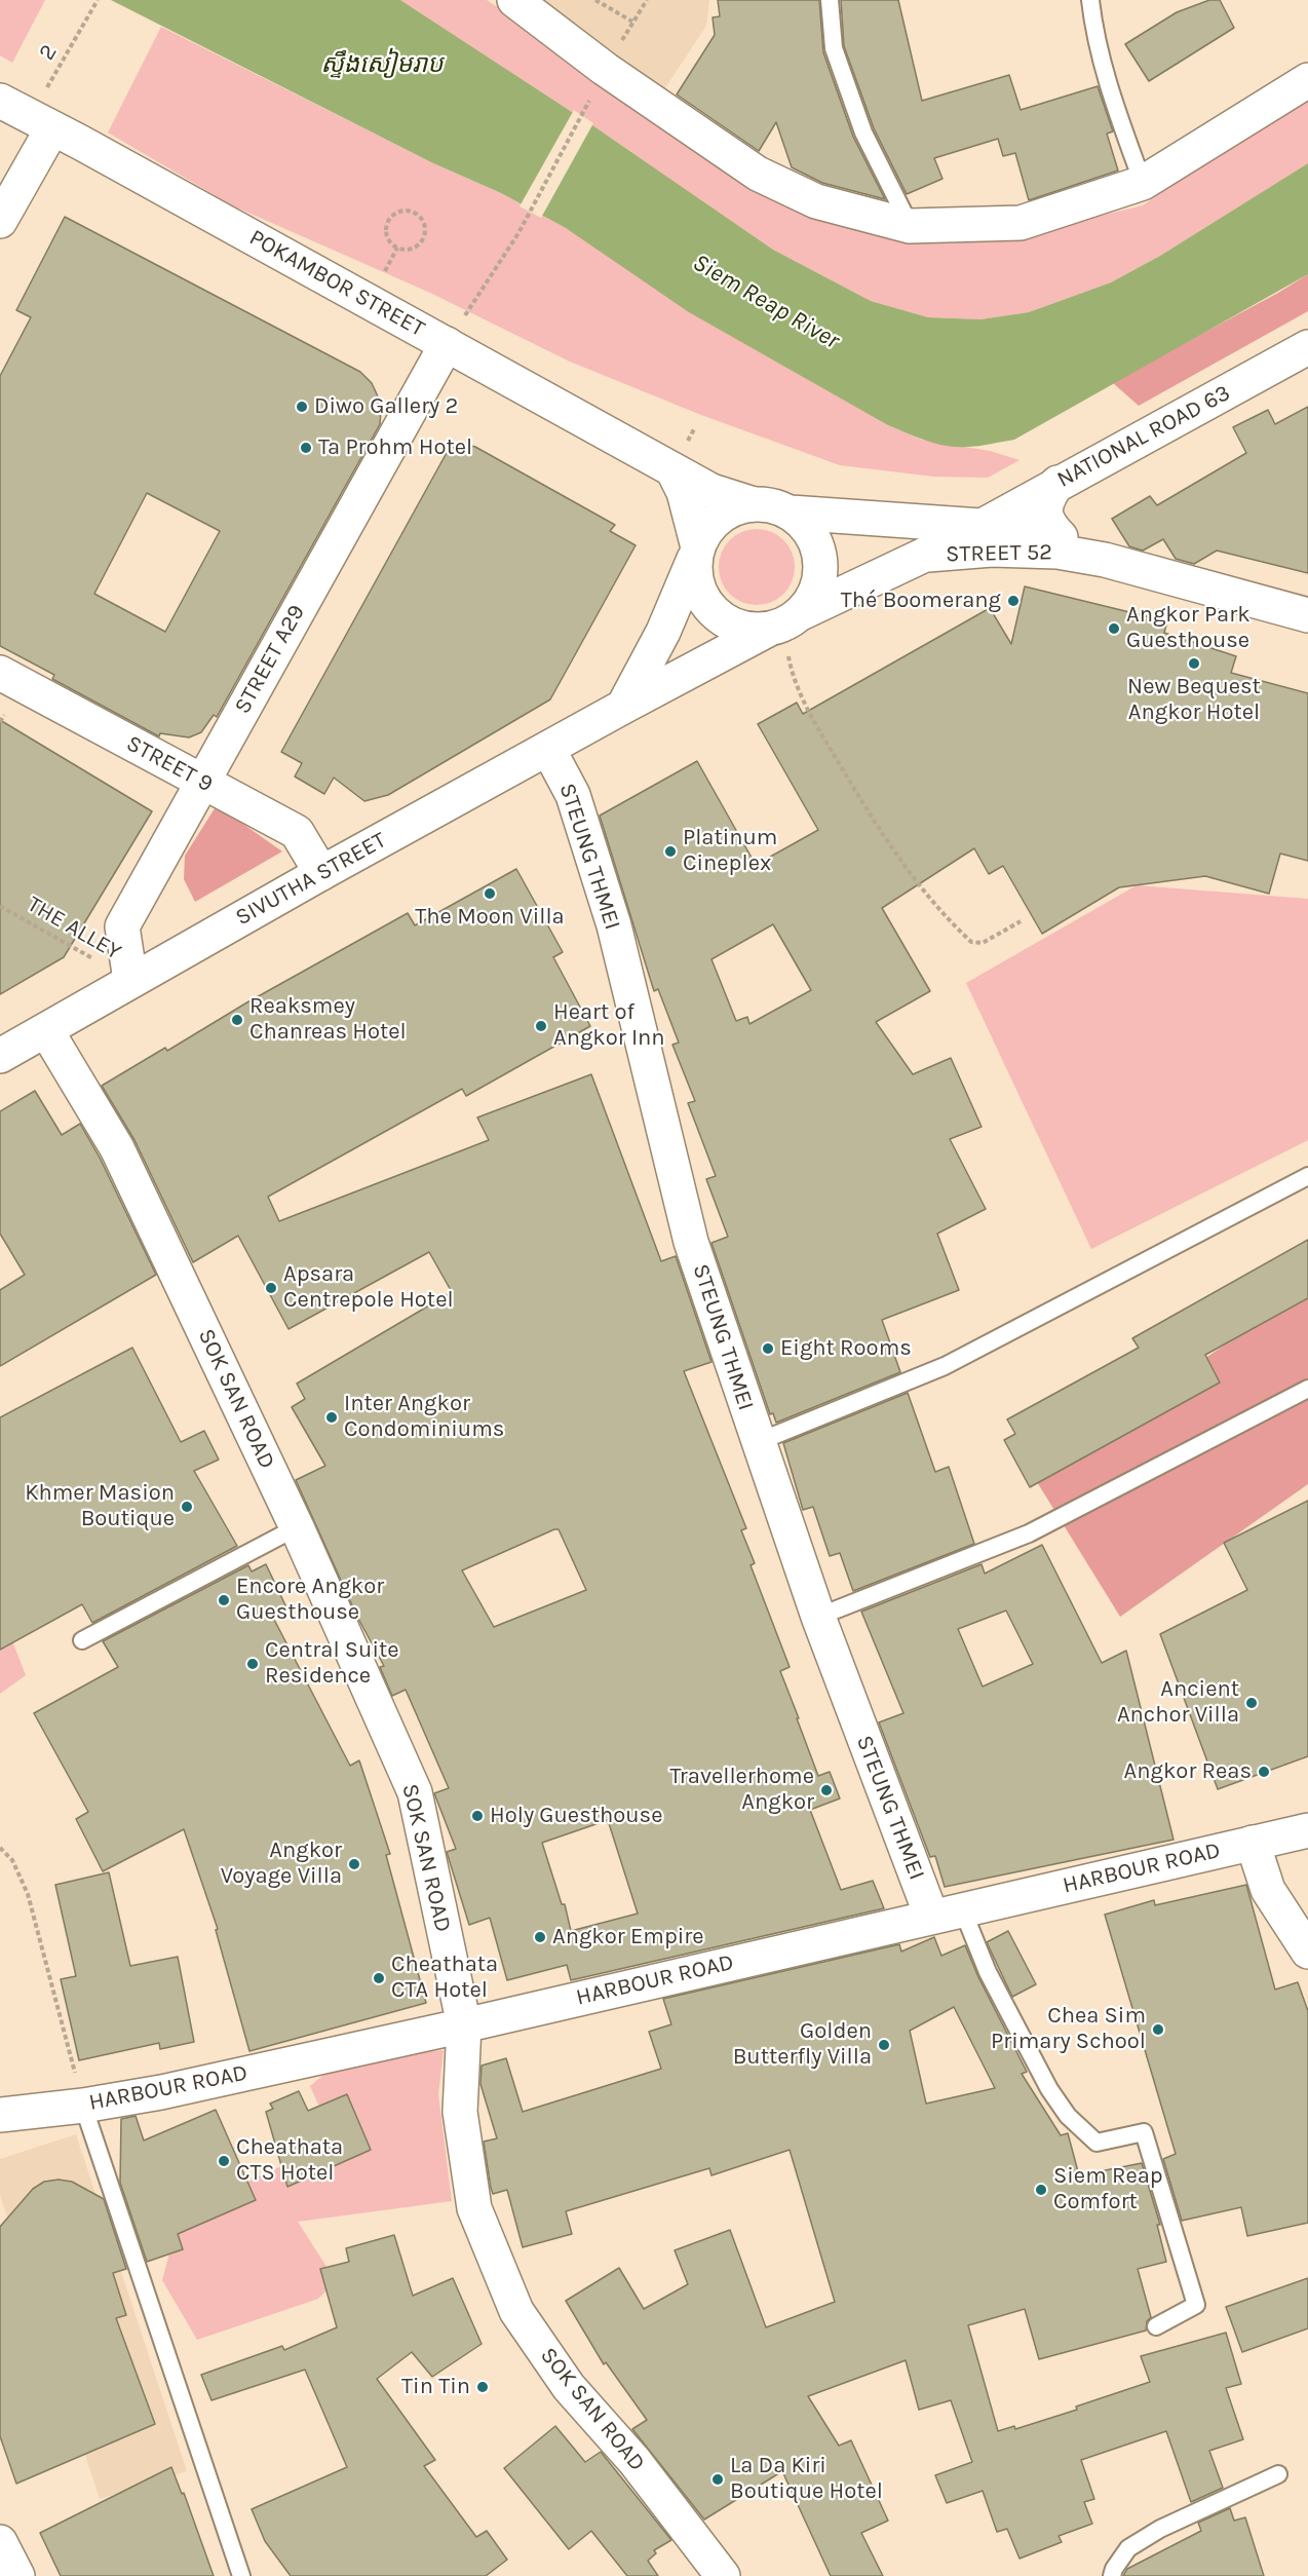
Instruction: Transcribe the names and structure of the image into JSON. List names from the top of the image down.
{
  "streets": {
    "street": [
      "POKAMBOR STREET",
      "NATIONAL ROAD 63",
      "STREET 52",
      "STREET A29",
      "STREET 9",
      "STEUNG THMEI",
      "SIVUTHA STREET",
      "SOK SAN ROAD",
      "HARBOUR ROAD"
    ],
    "path": ["2", "THE ALLEY"]
  },
  "crossings": [
    ["2", "POKAMBOR STREET"],
    ["POKAMBOR STREET", "NATIONAL ROAD 63"],
    ["POKAMBOR STREET", "STREET A29"],
    ["NATIONAL ROAD 63", "STREET 52"],
    ["NATIONAL ROAD 63", "SIVUTHA STREET"],
    ["STREET A29", "STREET 9"],
    ["STREET A29", "SIVUTHA STREET"],
    ["STREET A29", "THE ALLEY"],
    ["STREET 9", "SIVUTHA STREET"],
    ["STEUNG THMEI", "SIVUTHA STREET"],
    ["STEUNG THMEI", "HARBOUR ROAD"],
    ["SIVUTHA STREET", "THE ALLEY"],
    ["SIVUTHA STREET", "SOK SAN ROAD"],
    ["SOK SAN ROAD", "HARBOUR ROAD"]
  ],
  "water": ["ស្ទឹងសៀមរាប", "Siem Reap River"],
  "places": [
    "Diwo Gallery 2",
    "Ta Prohm Hotel",
    "Thé Boomerang",
    "Angkor Park Guesthouse",
    "New Bequest Angkor Hotel",
    "Platinum Cineplex",
    "The Moon Villa",
    "Reaksmey Chanreas Hotel",
    "Heart of Angkor Inn",
    "Apsara Centrepole Hotel",
    "Eight Rooms",
    "Inter Angkor Condominiums",
    "Khmer Masion Boutique",
    "Encore Angkor Guesthouse",
    "Central Suite Residence",
    "Ancient Anchor Villa",
    "Angkor Reas",
    "Travellerhome Angkor",
    "Holy Guesthouse",
    "Angkor Voyage Villa",
    "Angkor Empire",
    "Cheathata CTA Hotel",
    "Chea Sim Primary School",
    "Golden Butterfly Villa",
    "Cheathata CTS Hotel",
    "Siem Reap Comfort",
    "Tin Tin",
    "La Da Kiri Boutique Hotel"
  ]
}
